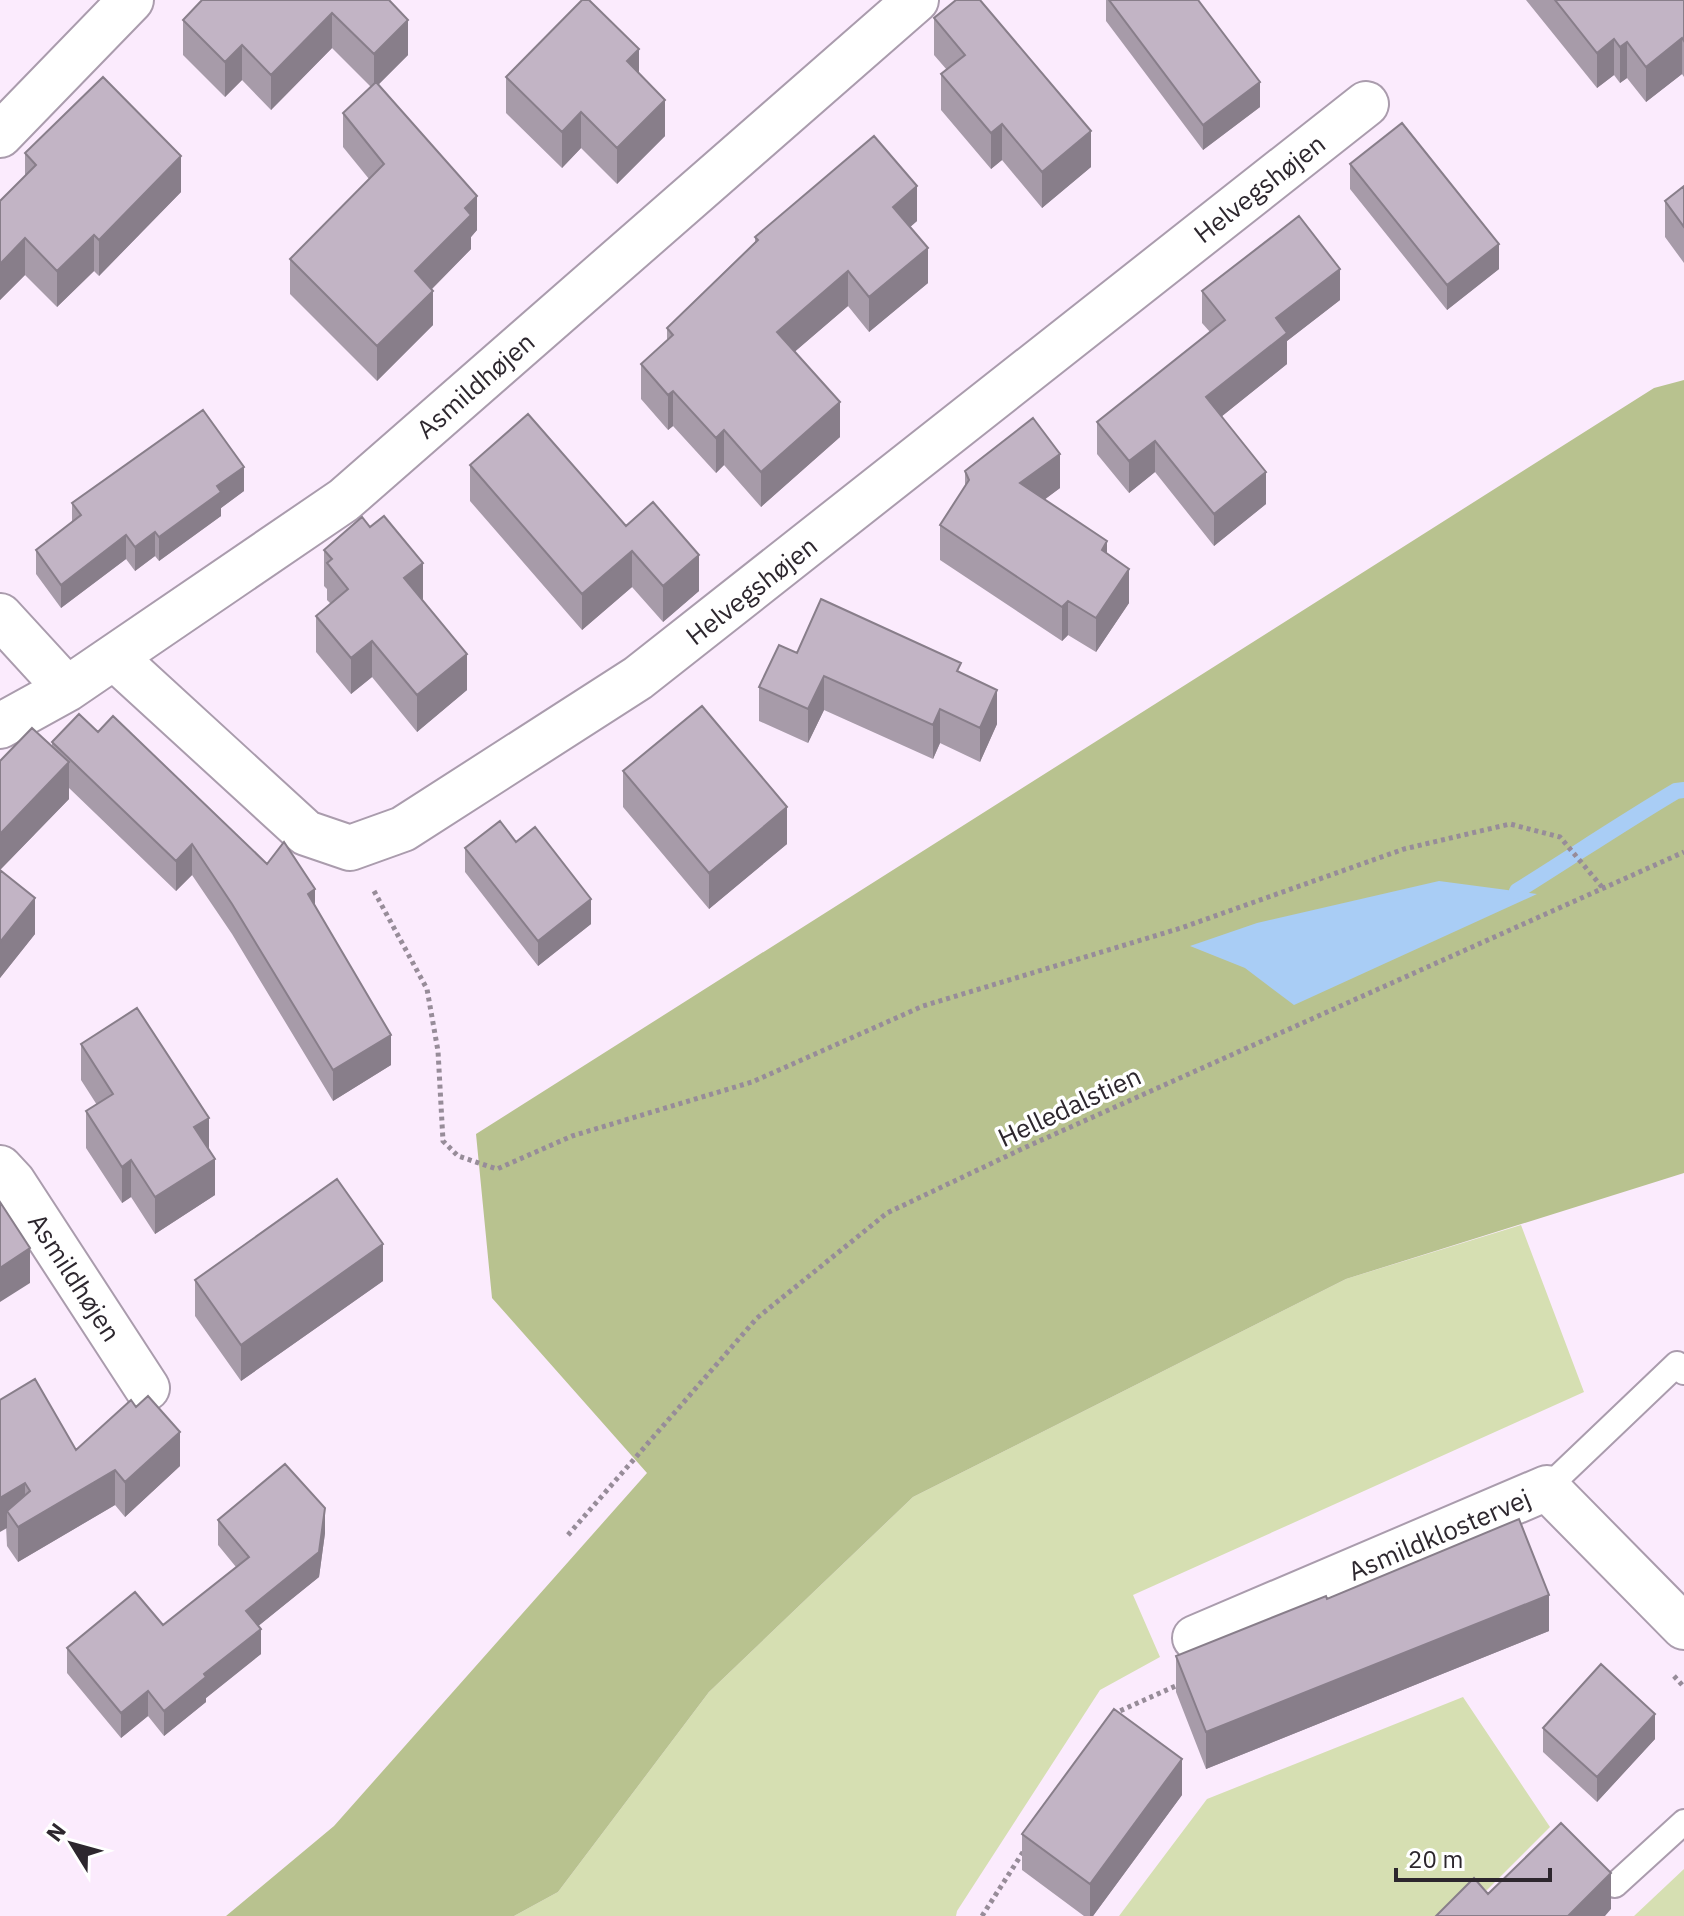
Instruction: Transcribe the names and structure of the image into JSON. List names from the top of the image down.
{
  "streets": {
    "street": ["Helvegshøjen", "Asmildhøjen", "Asmildklostervej"],
    "path": ["Helledalstien"]
  },
  "scale_bar": "20 m",
  "north": "top left"
}
